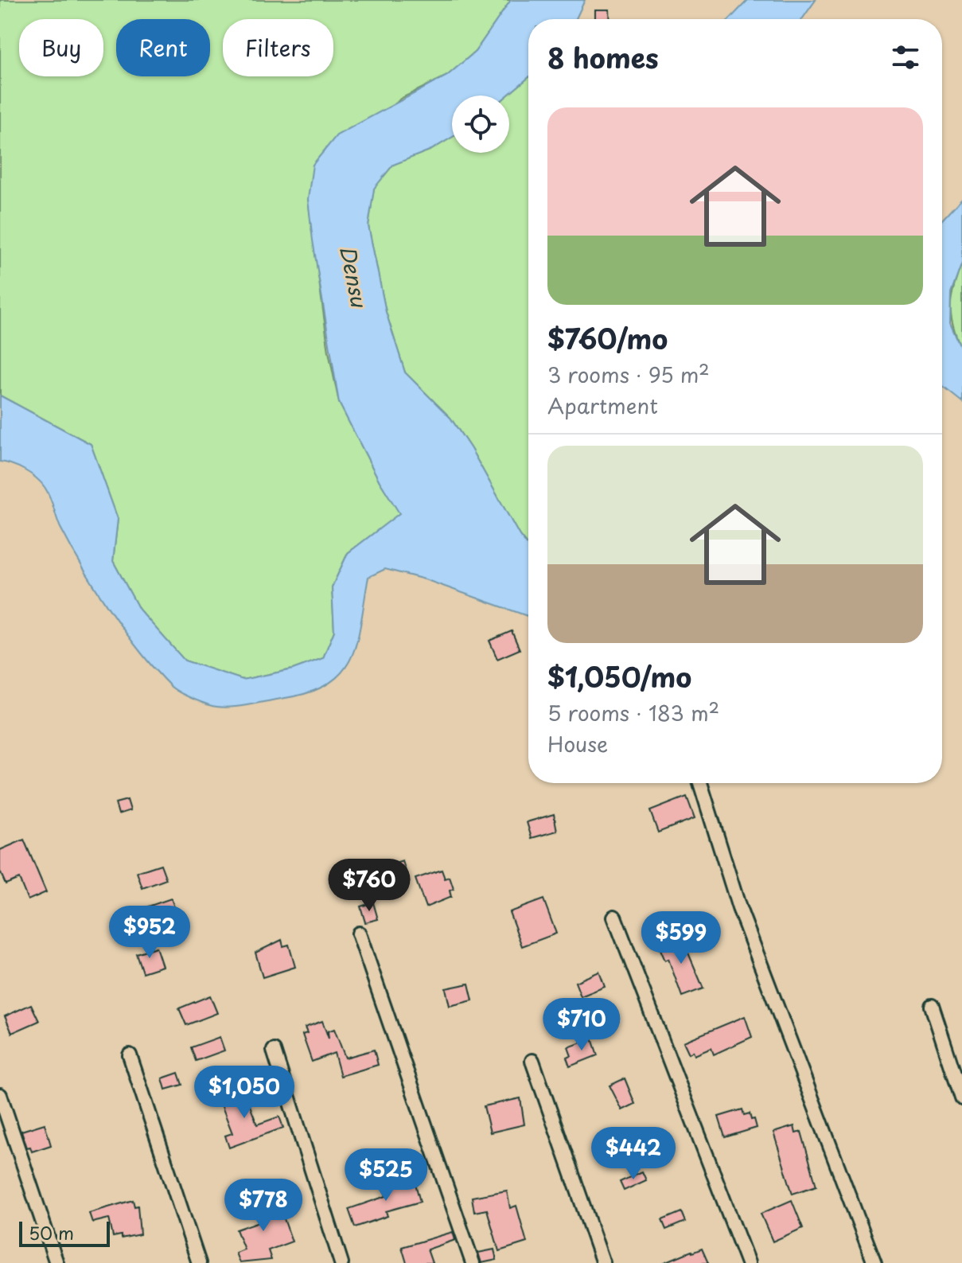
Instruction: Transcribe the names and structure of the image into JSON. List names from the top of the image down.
{
  "water": ["Densu"],
  "scale_bar": "50 m",
  "page": {
    "chip": ["Buy", "Rent", "Filters"],
    "heading": "8 homes",
    "list": [
      {
        "name": "$760/mo",
        "note": "3 rooms · 95 m² · Apartment"
      },
      {
        "name": "$1,050/mo",
        "note": "5 rooms · 183 m² · House"
      }
    ],
    "price": [
      "$760",
      "$952",
      "$599",
      "$710",
      "$1,050",
      "$442",
      "$525",
      "$778"
    ],
    "scale": "50 m"
  }
}
